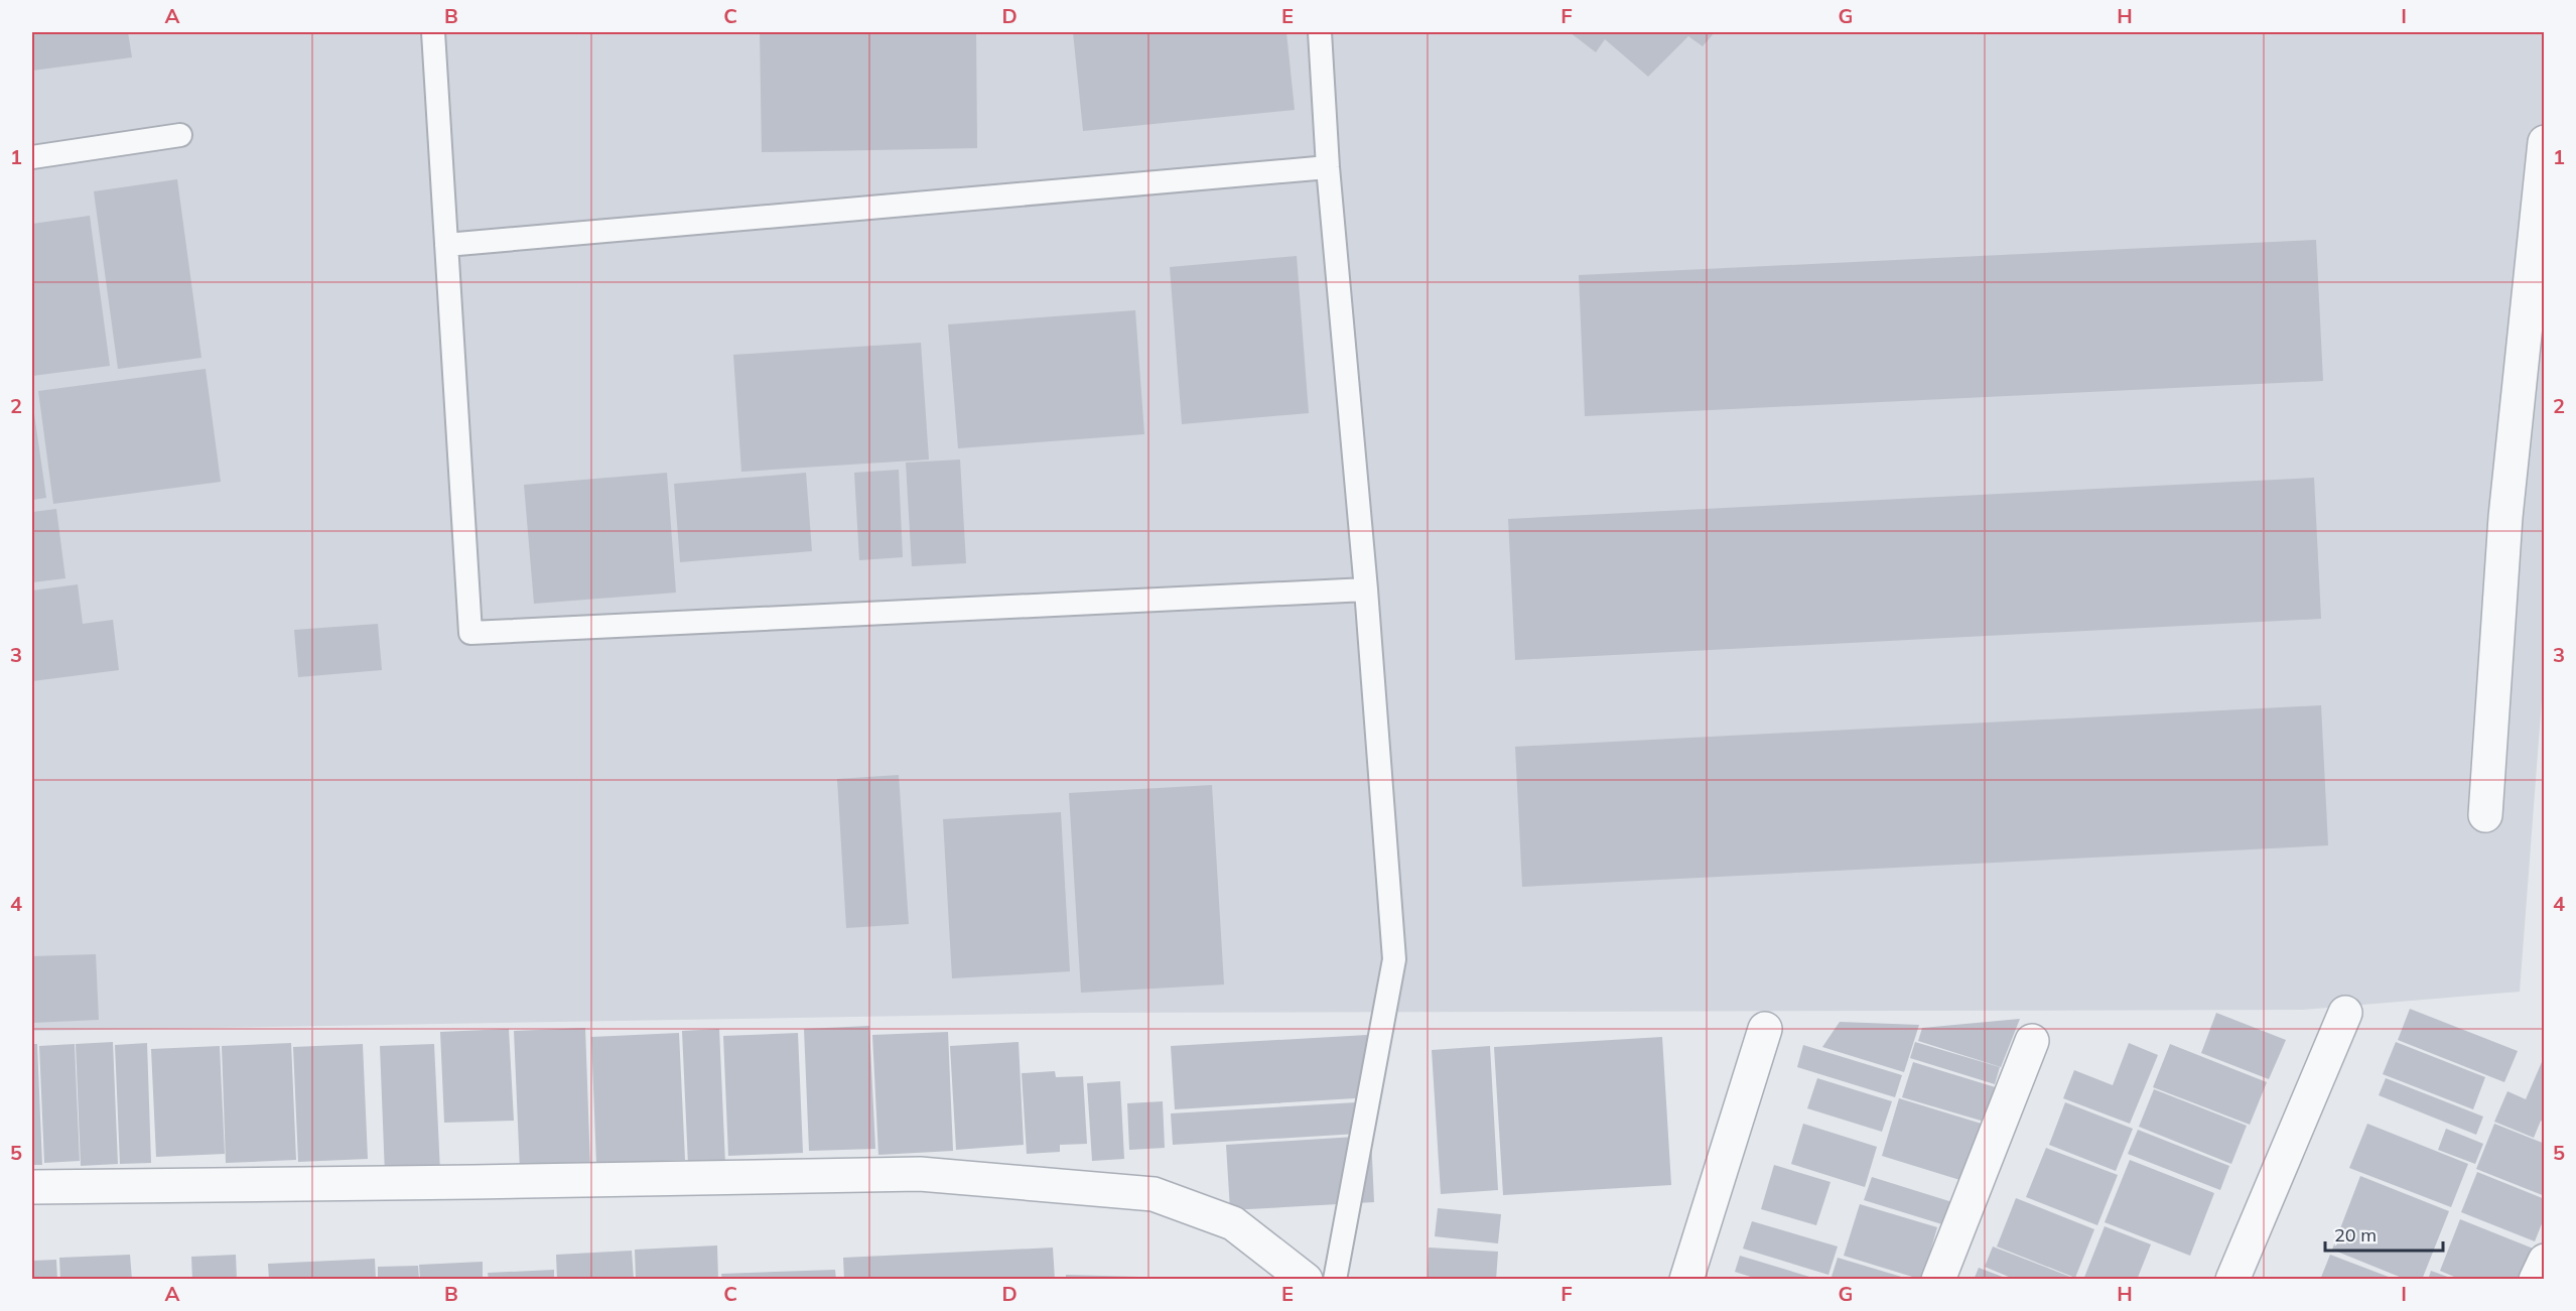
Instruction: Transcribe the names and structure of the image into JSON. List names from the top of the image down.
{
  "scale_bar": "20 m",
  "grid": {
    "columns": [
      "A",
      "B",
      "C",
      "D",
      "E",
      "F",
      "G",
      "H",
      "I"
    ],
    "rows": [
      "1",
      "2",
      "3",
      "4",
      "5"
    ]
  }
}
